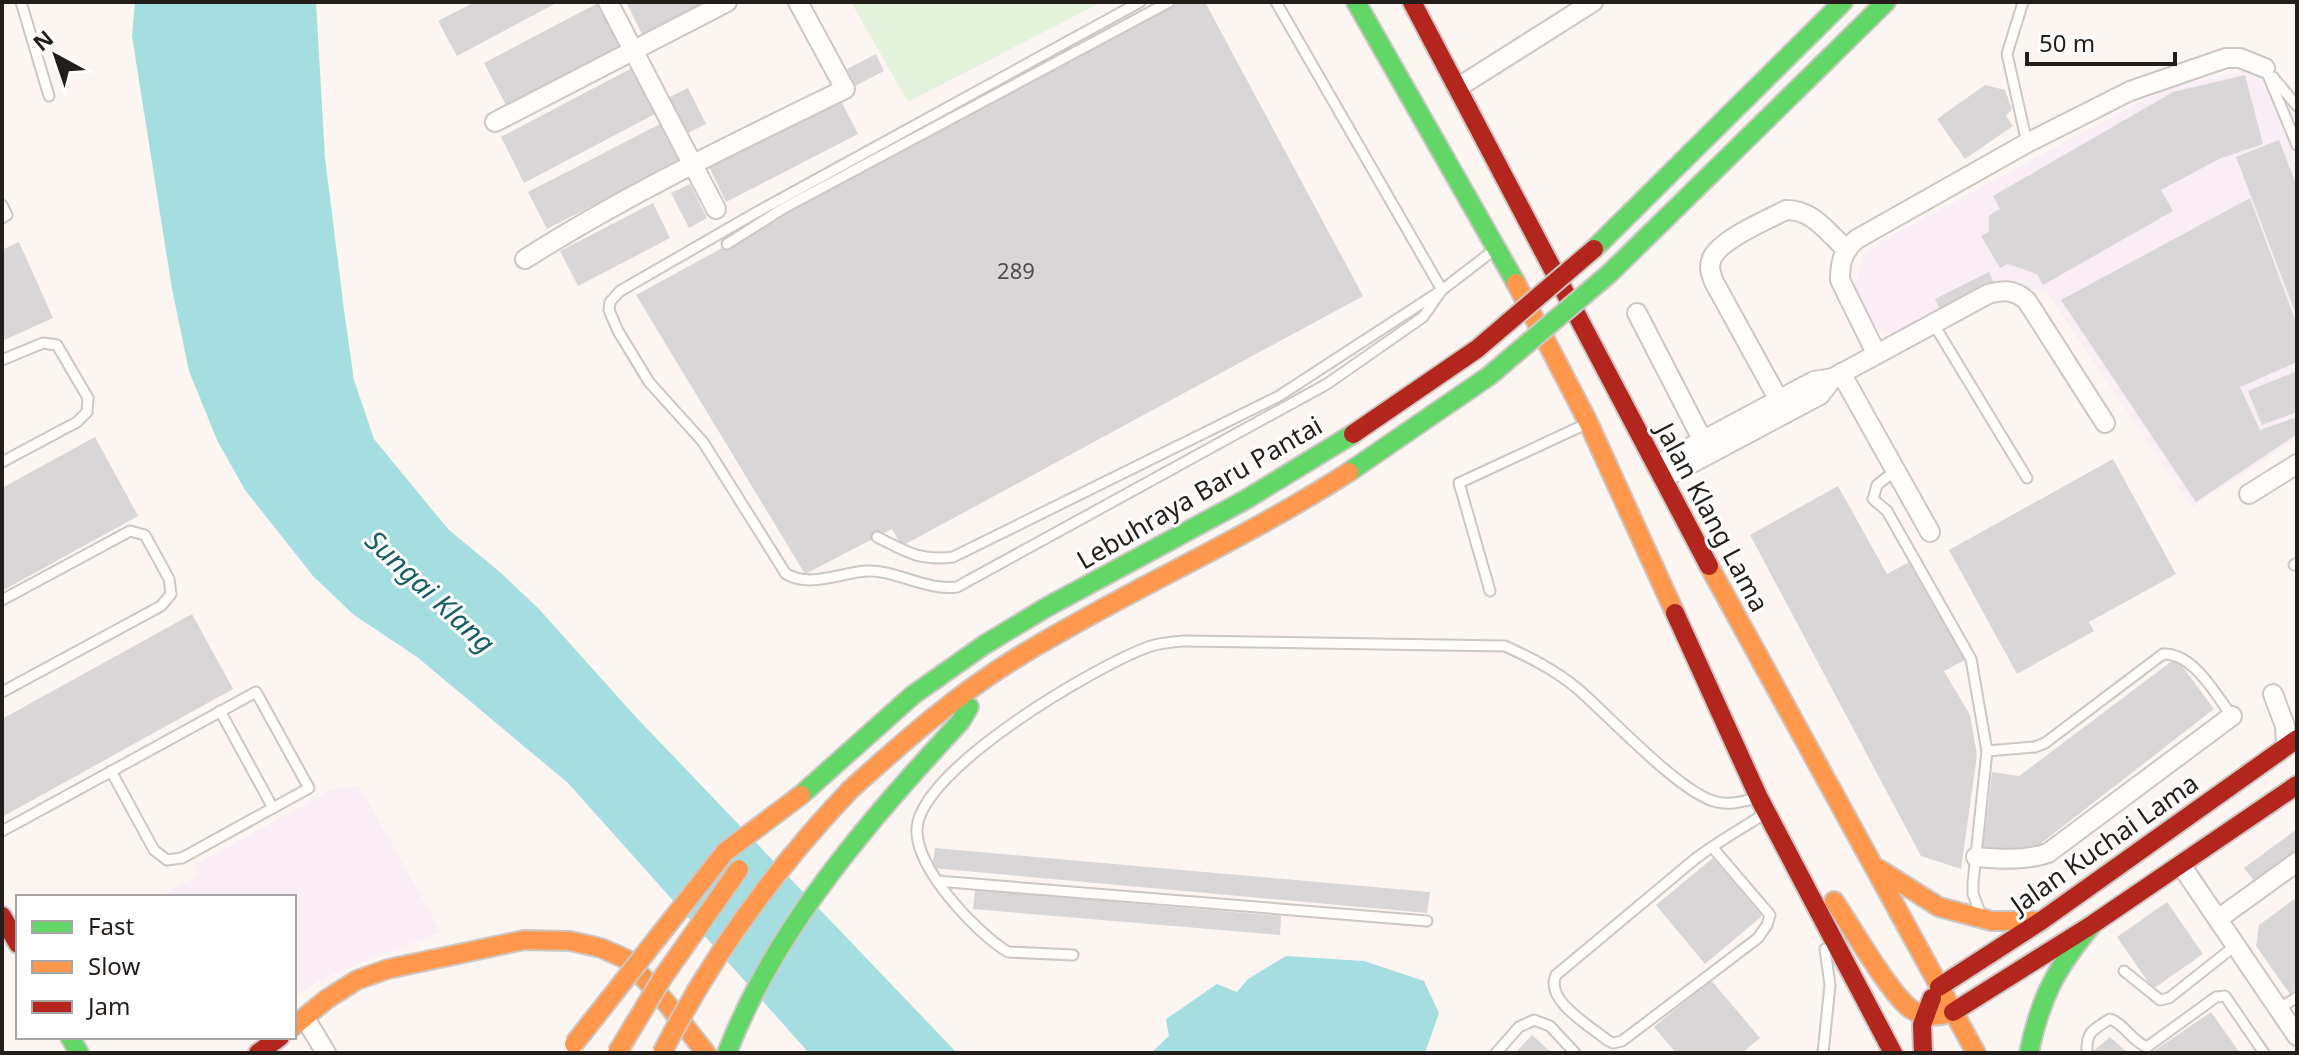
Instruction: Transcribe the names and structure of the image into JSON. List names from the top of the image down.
{
  "streets": {
    "main road": ["Lebuhraya Baru Pantai", "Jalan Klang Lama", "Jalan Kuchai Lama"]
  },
  "crossings": [
    ["Jalan Klang Lama", "Jalan Kuchai Lama"]
  ],
  "water": ["Sungai Klang"],
  "house_numbers": ["289"],
  "legend": ["Fast", "Slow", "Jam"],
  "scale_bar": "50 m",
  "north": "top left"
}
